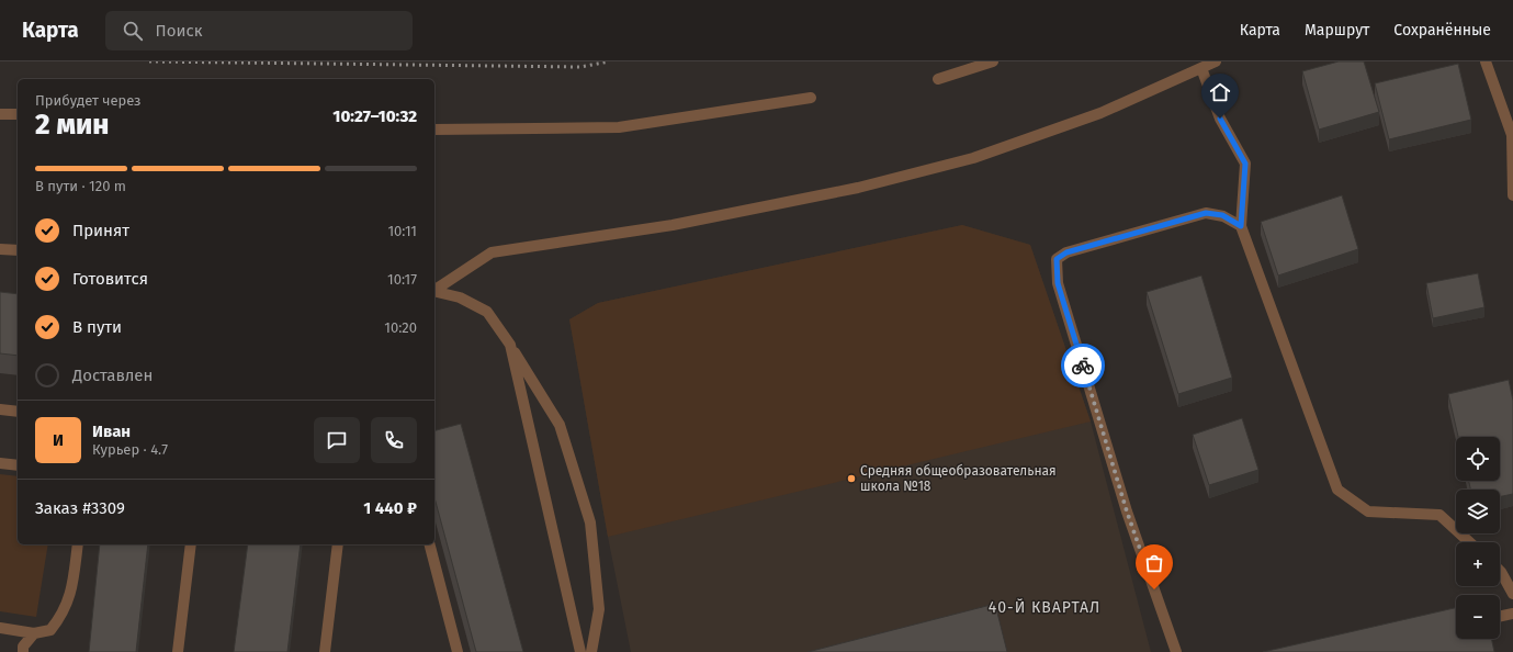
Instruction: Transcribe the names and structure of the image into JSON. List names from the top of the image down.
{
  "districts": ["40-Й КВАРТАЛ"],
  "places": ["Средняя общеобразовательная школа №18"],
  "page": {
    "header": "Карта",
    "search": "Поиск",
    "nav": ["Карта", "Маршрут", "Сохранённые"],
    "heading": ["2 мин", "Прибудет через", "10:27–10:32"],
    "panel": [
      "Иван",
      "Курьер · 4.7",
      "Заказ #3309",
      "1 440 ₽"
    ],
    "bar": "В пути · 120 m",
    "list": [
      ["Принят", "10:11"],
      ["Готовится", "10:17"],
      ["В пути", "10:20"],
      "Доставлен"
    ],
    "round": "И",
    "map_buttons": ["+", "−"]
  }
}
